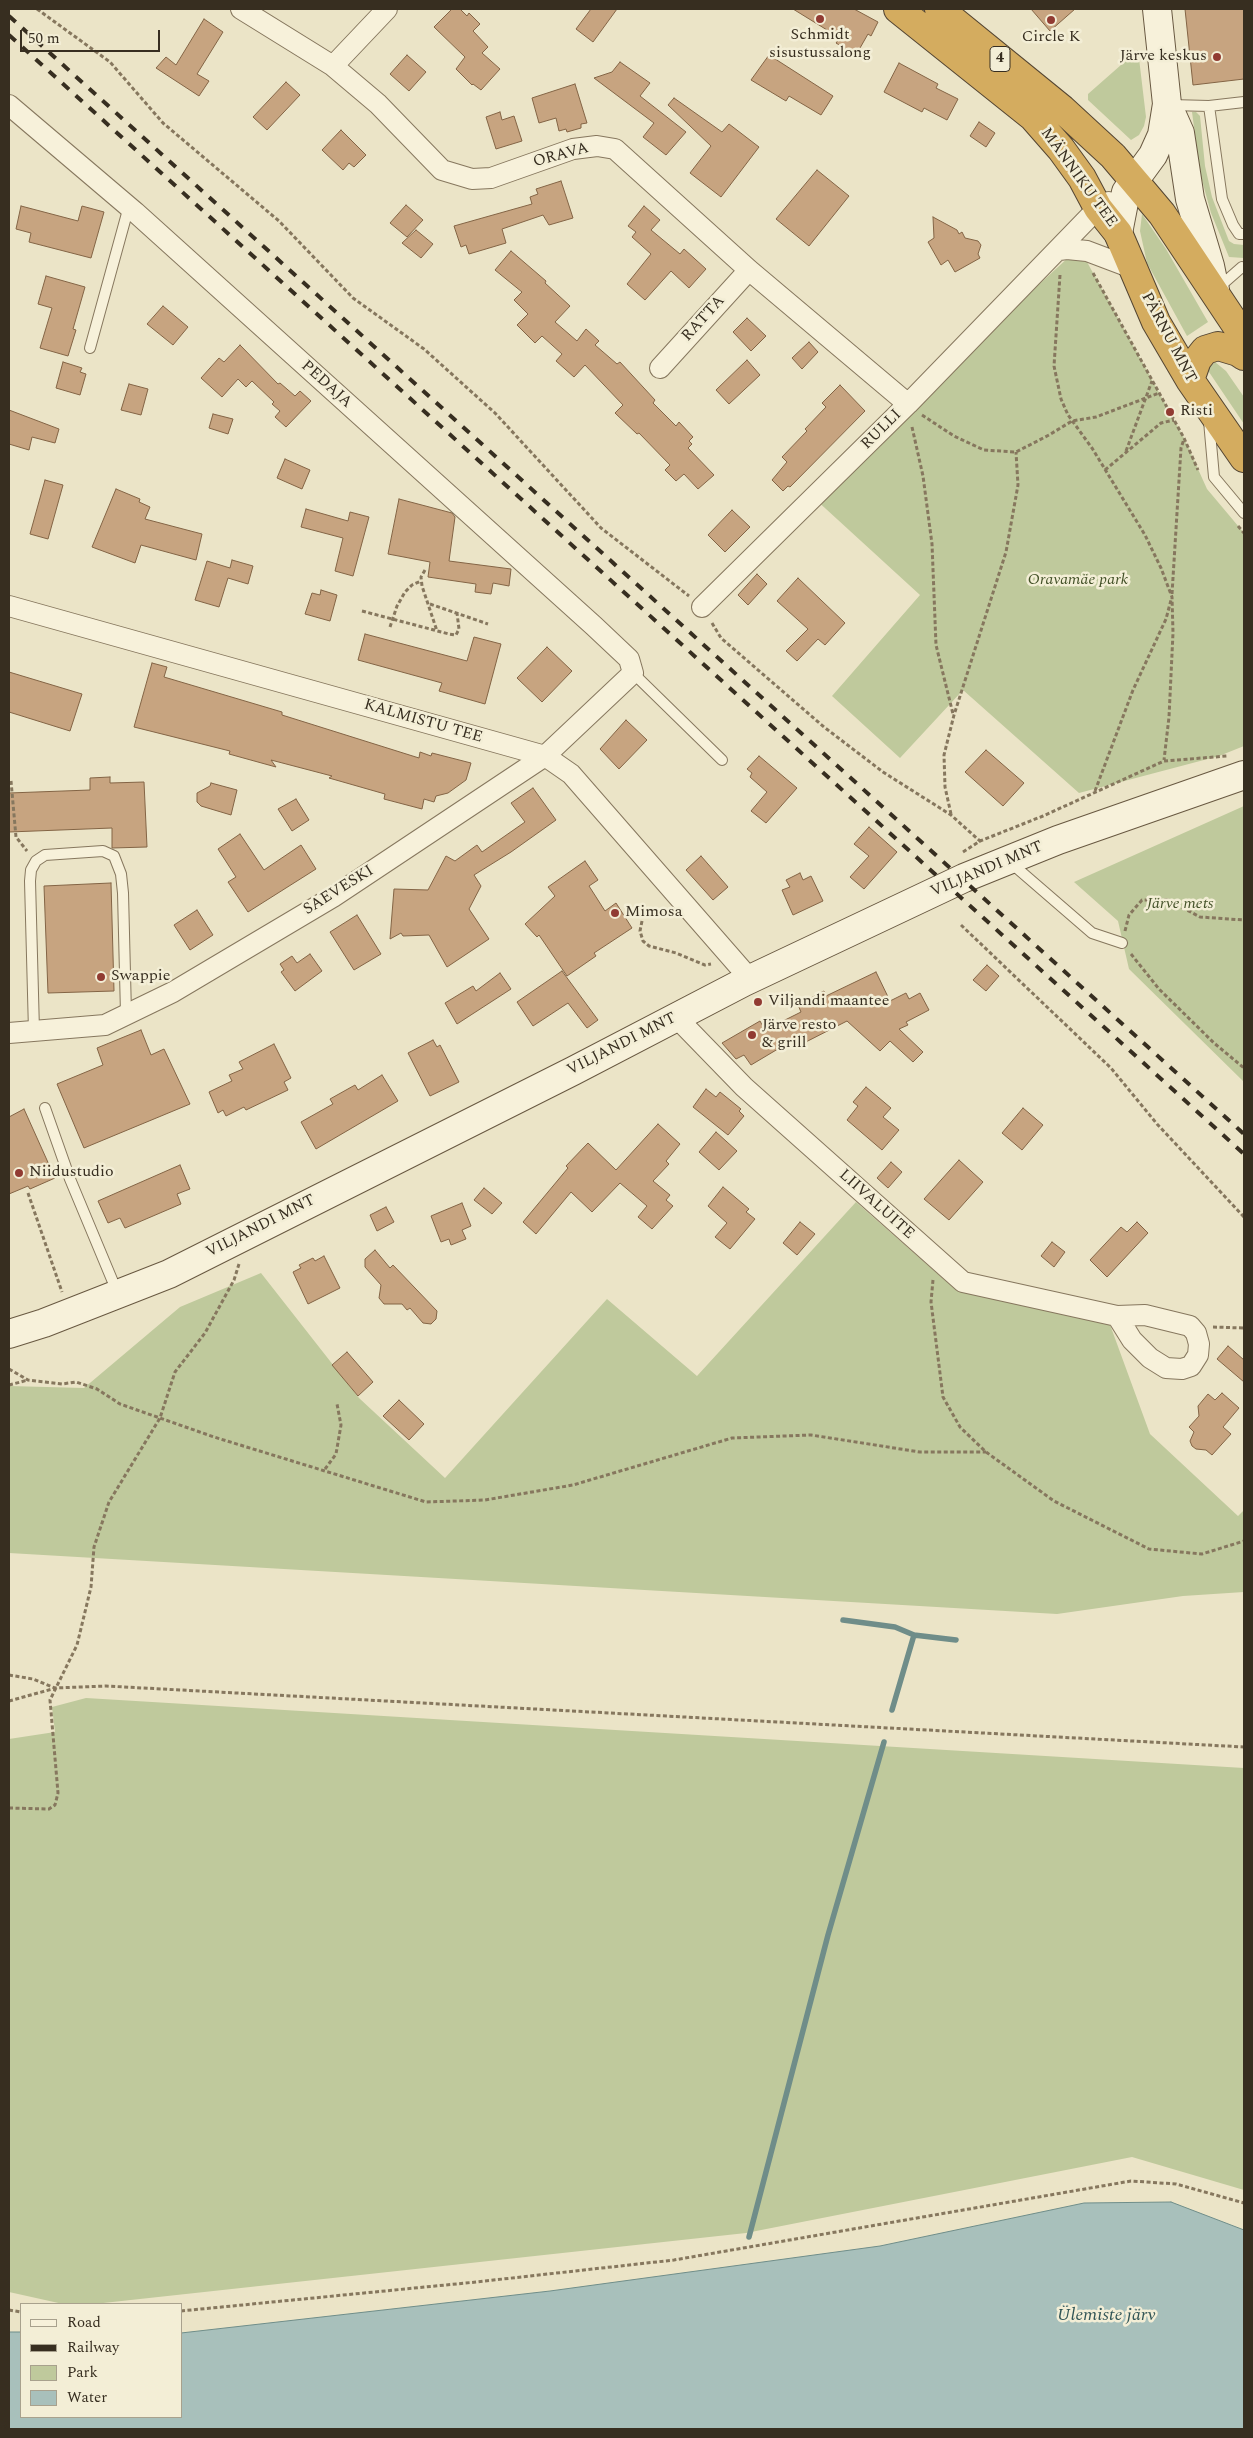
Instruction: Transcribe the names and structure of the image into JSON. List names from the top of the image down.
{
  "streets": {
    "highway": ["4", "MÄNNIKU TEE", "PÄRNU MNT"],
    "main road": ["VILJANDI MNT"],
    "street": [
      "ORAVA",
      "RATTA",
      "PEDAJA",
      "RULLI",
      "KALMISTU TEE",
      "SAEVESKI",
      "LIIVALUITE"
    ]
  },
  "crossings": [
    ["4", "MÄNNIKU TEE"],
    ["4", "RULLI"],
    ["ORAVA", "RATTA"],
    ["ORAVA", "RULLI"],
    ["MÄNNIKU TEE", "PÄRNU MNT"],
    ["MÄNNIKU TEE", "RULLI"],
    ["PEDAJA", "SAEVESKI"],
    ["KALMISTU TEE", "VILJANDI MNT"],
    ["KALMISTU TEE", "SAEVESKI"],
    ["VILJANDI MNT", "LIIVALUITE"]
  ],
  "water": ["Ülemiste järv"],
  "parks": ["Oravamäe park", "Järve mets"],
  "places": [
    "Schmidt sisustussalong",
    "Circle K",
    "Järve keskus",
    "Risti",
    "Mimosa",
    "Swappie",
    "Viljandi maantee",
    "Järve resto & grill",
    "Niidustudio"
  ],
  "legend": [
    "Road",
    "Railway",
    "Park",
    "Water"
  ],
  "scale_bar": "50 m"
}
